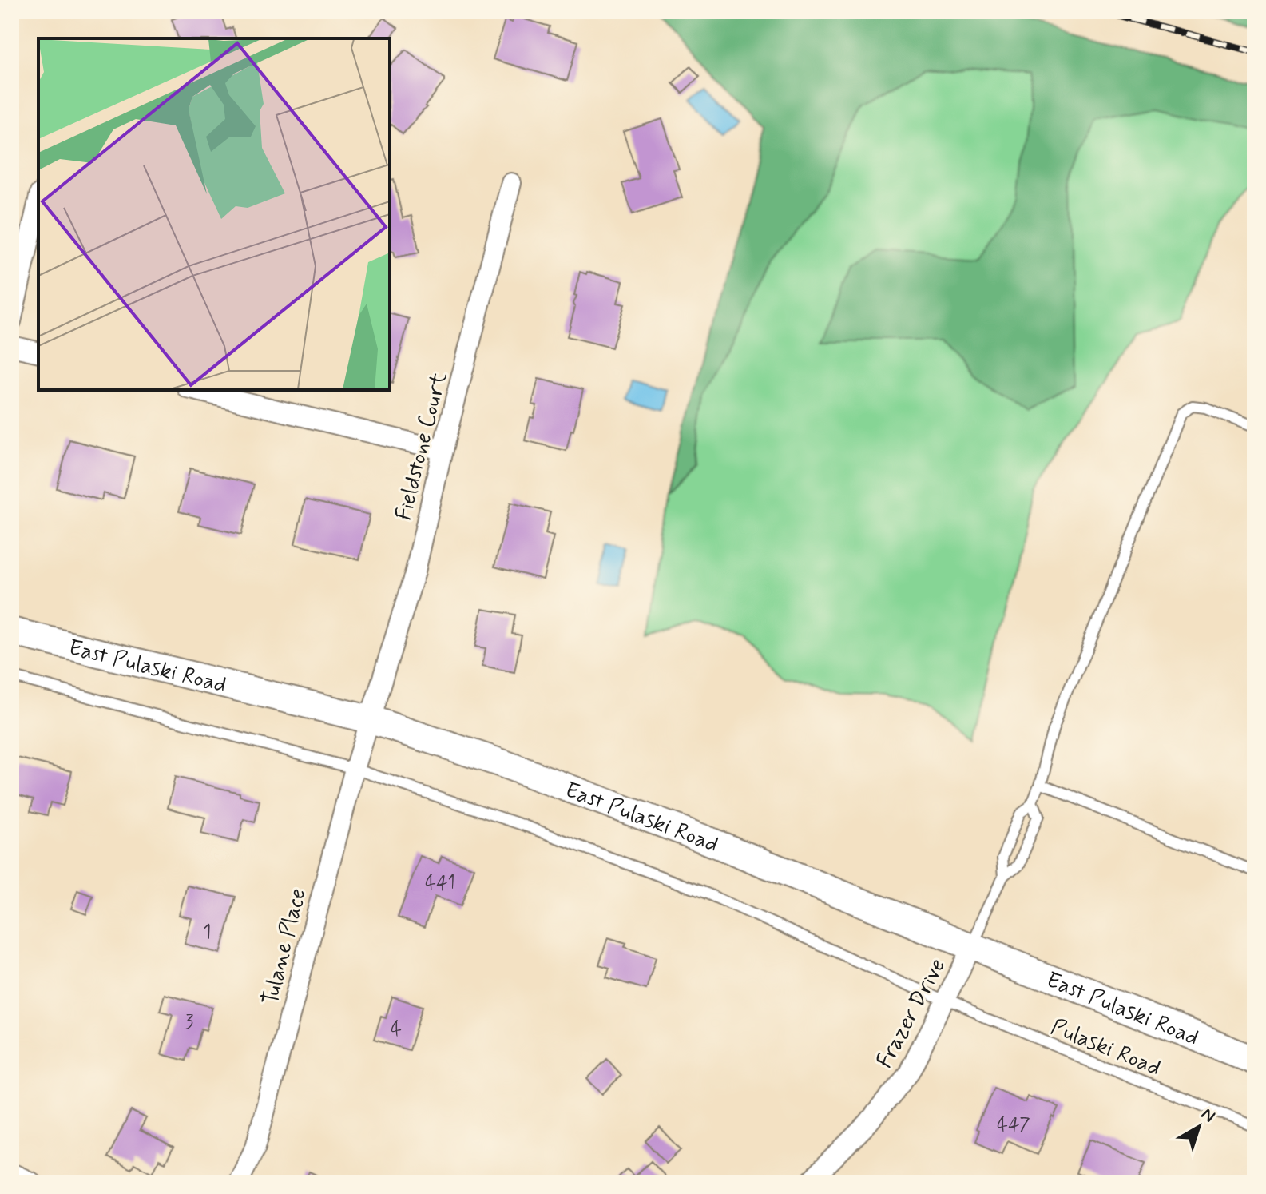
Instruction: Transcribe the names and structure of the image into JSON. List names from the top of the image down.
{
  "streets": {
    "main road": ["East Pulaski Road"],
    "street": ["Fieldstone Court", "Tulane Place", "Frazer Drive"],
    "lane": ["Pulaski Road"]
  },
  "crossings": [
    ["Fieldstone Court", "East Pulaski Road"],
    ["Fieldstone Court", "Tulane Place"],
    ["East Pulaski Road", "Tulane Place"],
    ["East Pulaski Road", "Frazer Drive"],
    ["Tulane Place", "Pulaski Road"],
    ["Frazer Drive", "Pulaski Road"]
  ],
  "house_numbers": [
    "441",
    "1",
    "3",
    "4",
    "447"
  ],
  "north": "top right"
}
